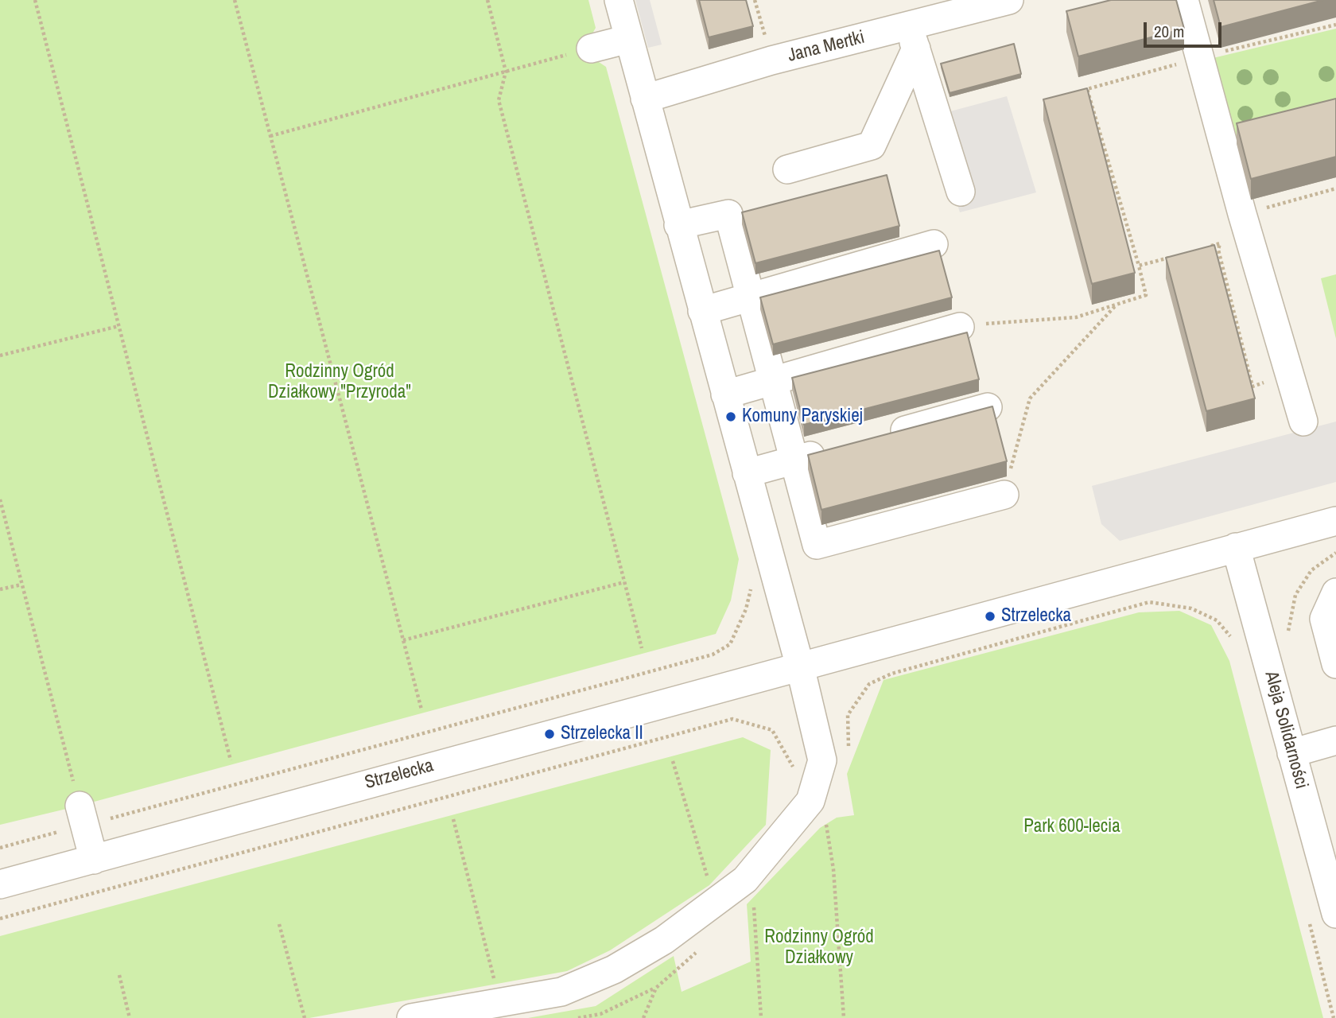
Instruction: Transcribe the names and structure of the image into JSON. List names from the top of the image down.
{
  "streets": {
    "street": ["Jana Mertki", "Aleja Solidarności", "Strzelecka"]
  },
  "crossings": [
    ["Aleja Solidarności", "Strzelecka"]
  ],
  "parks": ["Rodzinny Ogród Działkowy \"Przyroda\"", "Park 600-lecia", "Rodzinny Ogród Działkowy"],
  "places": ["Komuny Paryskiej", "Strzelecka", "Strzelecka II"],
  "scale_bar": "20 m"
}
